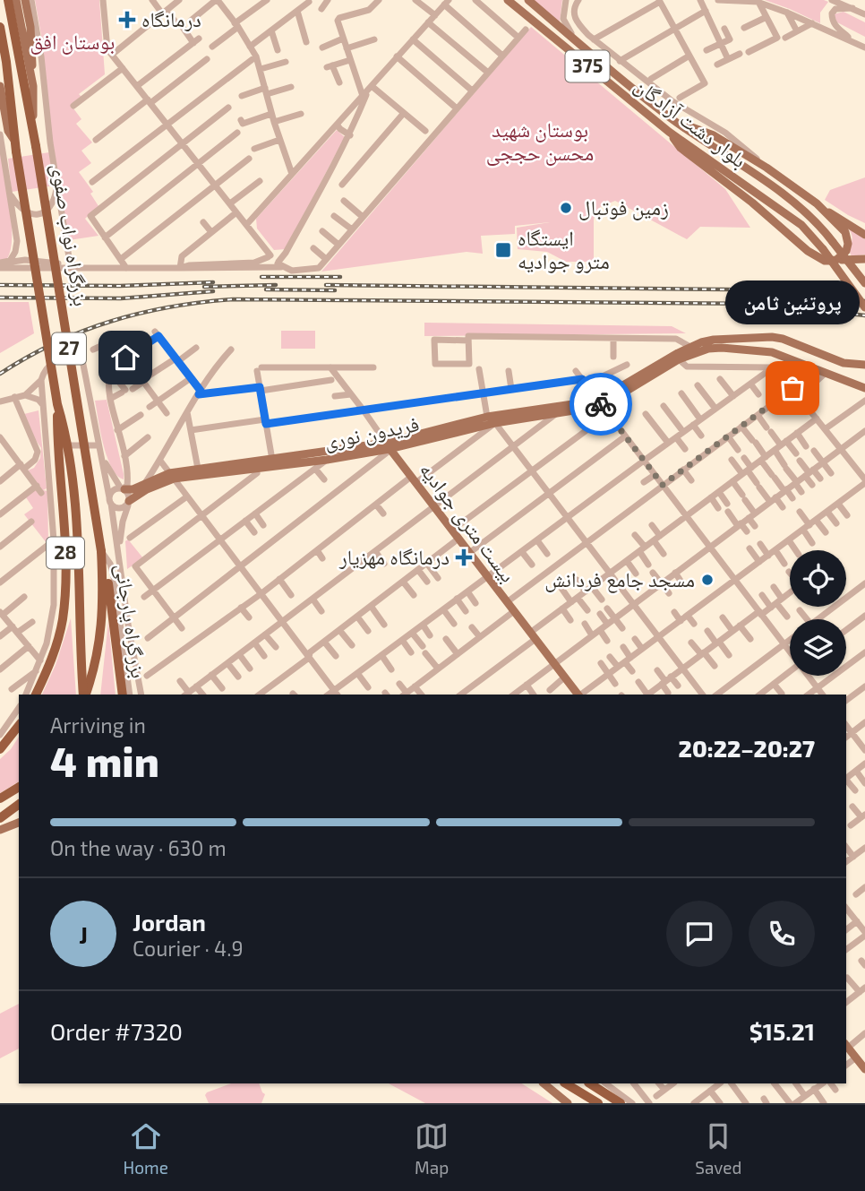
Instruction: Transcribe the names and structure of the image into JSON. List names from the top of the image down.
{
  "streets": {
    "highway": [
      "بزرگراه نواب صفوی",
      "27",
      "28",
      "بزرگراه یارجانی"
    ],
    "main road": [
      "375",
      "بلوار دشت آزادگان",
      "فریدون نوری",
      "بیست متری جوادیه"
    ]
  },
  "crossings": [
    ["بزرگراه نواب صفوی", "27"],
    ["بزرگراه نواب صفوی", "28"],
    ["بزرگراه نواب صفوی", "بزرگراه یارجانی"],
    ["27", "28"],
    ["فریدون نوری", "بیست متری جوادیه"],
    ["28", "بزرگراه یارجانی"]
  ],
  "parks": ["بوستان افق", "بوستان شهید محسن حججی"],
  "places": {
    "health": ["درمانگاه", "درمانگاه مهزیار"],
    "other": ["زمین فوتبال", "پروتئین ثامن", "مسجد جامع فردانش"],
    "transit": ["ایستگاه مترو جوادیه"]
  },
  "page": {
    "bubble": "پروتئین ثامن",
    "heading": ["4 min", "Arriving in", "20:22–20:27"],
    "panel": [
      "Jordan",
      "Courier · 4.9",
      "Order #7320",
      "$15.21"
    ],
    "bar": "On the way · 630 m",
    "round": "J",
    "tabs": ["Home", "Map", "Saved"]
  }
}
